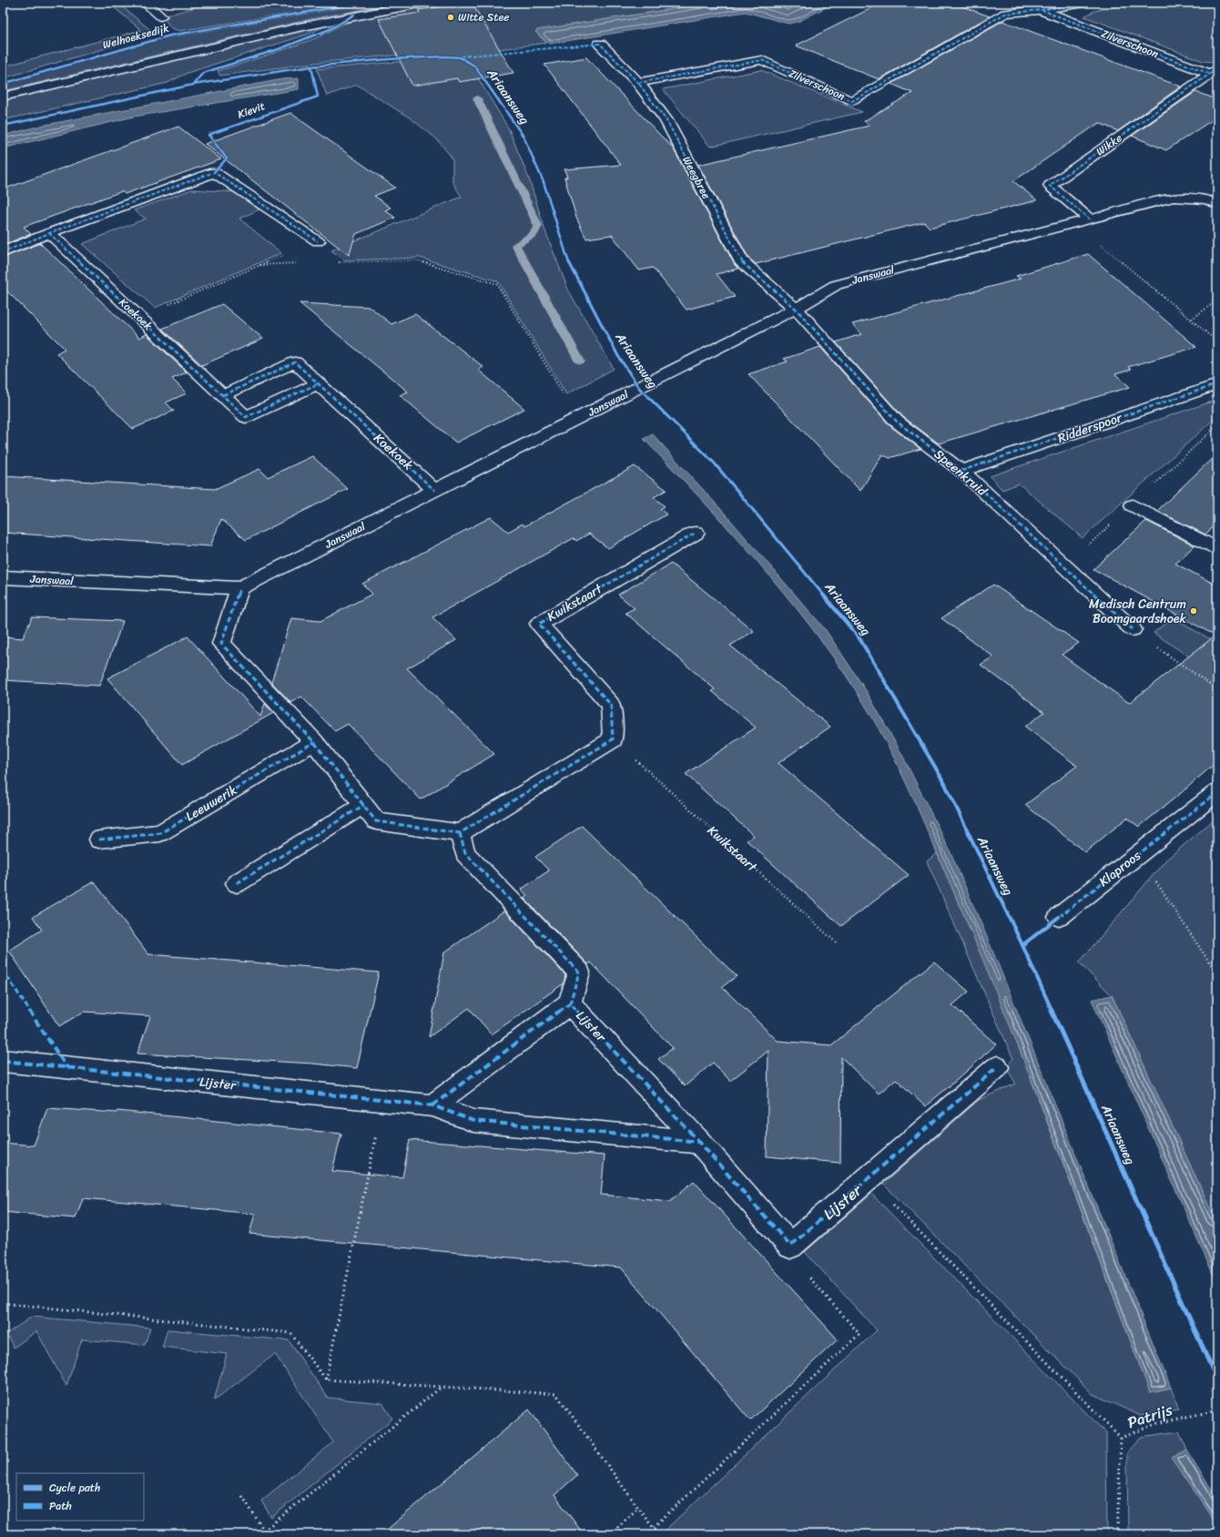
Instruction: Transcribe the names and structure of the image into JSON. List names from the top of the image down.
{
  "streets": {
    "street": [
      "Zilverschoon",
      "Wikke",
      "Weegbree",
      "Janswaal",
      "Koekoek",
      "Ridderspoor",
      "Speenkruid",
      "Kwikstaart",
      "Leeuwerik",
      "Klaproos",
      "Lijster"
    ],
    "path": ["Patrijs"],
    "cycle path": ["Welhoeksedijk", "Ariaansweg", "Kievit"]
  },
  "crossings": [
    ["Zilverschoon", "Wikke"],
    ["Zilverschoon", "Weegbree"],
    ["Wikke", "Janswaal"],
    ["Weegbree", "Janswaal"],
    ["Weegbree", "Speenkruid"],
    ["Janswaal", "Koekoek"],
    ["Janswaal", "Speenkruid"],
    ["Ridderspoor", "Speenkruid"]
  ],
  "places": ["Witte Stee", "Medisch Centrum Boomgaardshoek"],
  "legend": ["Cycle path", "Path"]
}
